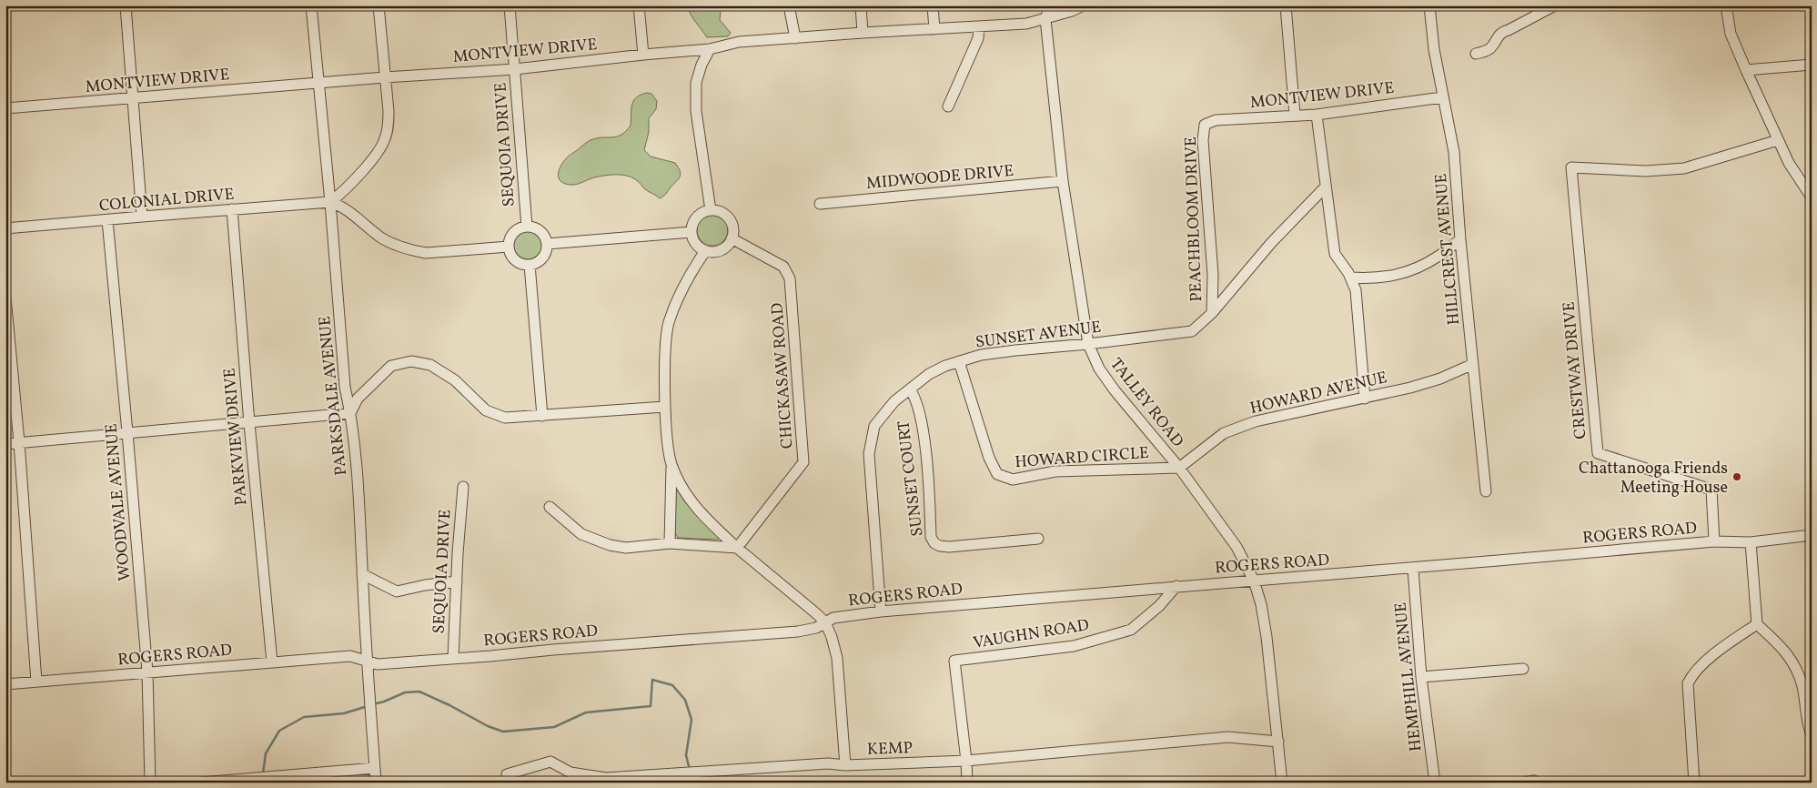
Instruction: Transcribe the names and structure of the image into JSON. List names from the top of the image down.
{
  "streets": {
    "street": [
      "MONTVIEW DRIVE",
      "SEQUOIA DRIVE",
      "MIDWOODE DRIVE",
      "COLONIAL DRIVE",
      "PEACHBLOOM DRIVE",
      "HILLCREST AVENUE",
      "SUNSET AVENUE",
      "CRESTWAY DRIVE",
      "CHICKASAW ROAD",
      "HOWARD AVENUE",
      "PARKSDALE AVENUE",
      "TALLEY ROAD",
      "PARKVIEW DRIVE",
      "HOWARD CIRCLE",
      "SUNSET COURT",
      "WOODVALE AVENUE",
      "ROGERS ROAD",
      "VAUGHN ROAD",
      "HEMPHILL AVENUE",
      "KEMP"
    ]
  },
  "crossings": [
    ["MONTVIEW DRIVE", "SEQUOIA DRIVE"],
    ["MONTVIEW DRIVE", "PEACHBLOOM DRIVE"],
    ["MONTVIEW DRIVE", "HILLCREST AVENUE"],
    ["MONTVIEW DRIVE", "PARKSDALE AVENUE"],
    ["MONTVIEW DRIVE", "TALLEY ROAD"],
    ["SEQUOIA DRIVE", "ROGERS ROAD"],
    ["MIDWOODE DRIVE", "TALLEY ROAD"],
    ["COLONIAL DRIVE", "PARKSDALE AVENUE"],
    ["COLONIAL DRIVE", "PARKVIEW DRIVE"],
    ["COLONIAL DRIVE", "WOODVALE AVENUE"],
    ["PEACHBLOOM DRIVE", "SUNSET AVENUE"],
    ["HILLCREST AVENUE", "HOWARD AVENUE"],
    ["SUNSET AVENUE", "TALLEY ROAD"],
    ["SUNSET AVENUE", "HOWARD CIRCLE"],
    ["SUNSET AVENUE", "SUNSET COURT"],
    ["SUNSET AVENUE", "ROGERS ROAD"],
    ["CRESTWAY DRIVE", "ROGERS ROAD"],
    ["HOWARD AVENUE", "TALLEY ROAD"],
    ["HOWARD AVENUE", "HOWARD CIRCLE"],
    ["PARKSDALE AVENUE", "ROGERS ROAD"],
    ["TALLEY ROAD", "HOWARD CIRCLE"],
    ["TALLEY ROAD", "ROGERS ROAD"],
    ["TALLEY ROAD", "KEMP"],
    ["PARKVIEW DRIVE", "ROGERS ROAD"],
    ["WOODVALE AVENUE", "ROGERS ROAD"],
    ["ROGERS ROAD", "VAUGHN ROAD"],
    ["ROGERS ROAD", "HEMPHILL AVENUE"],
    ["VAUGHN ROAD", "KEMP"]
  ],
  "places": ["Chattanooga Friends Meeting House"]
}
